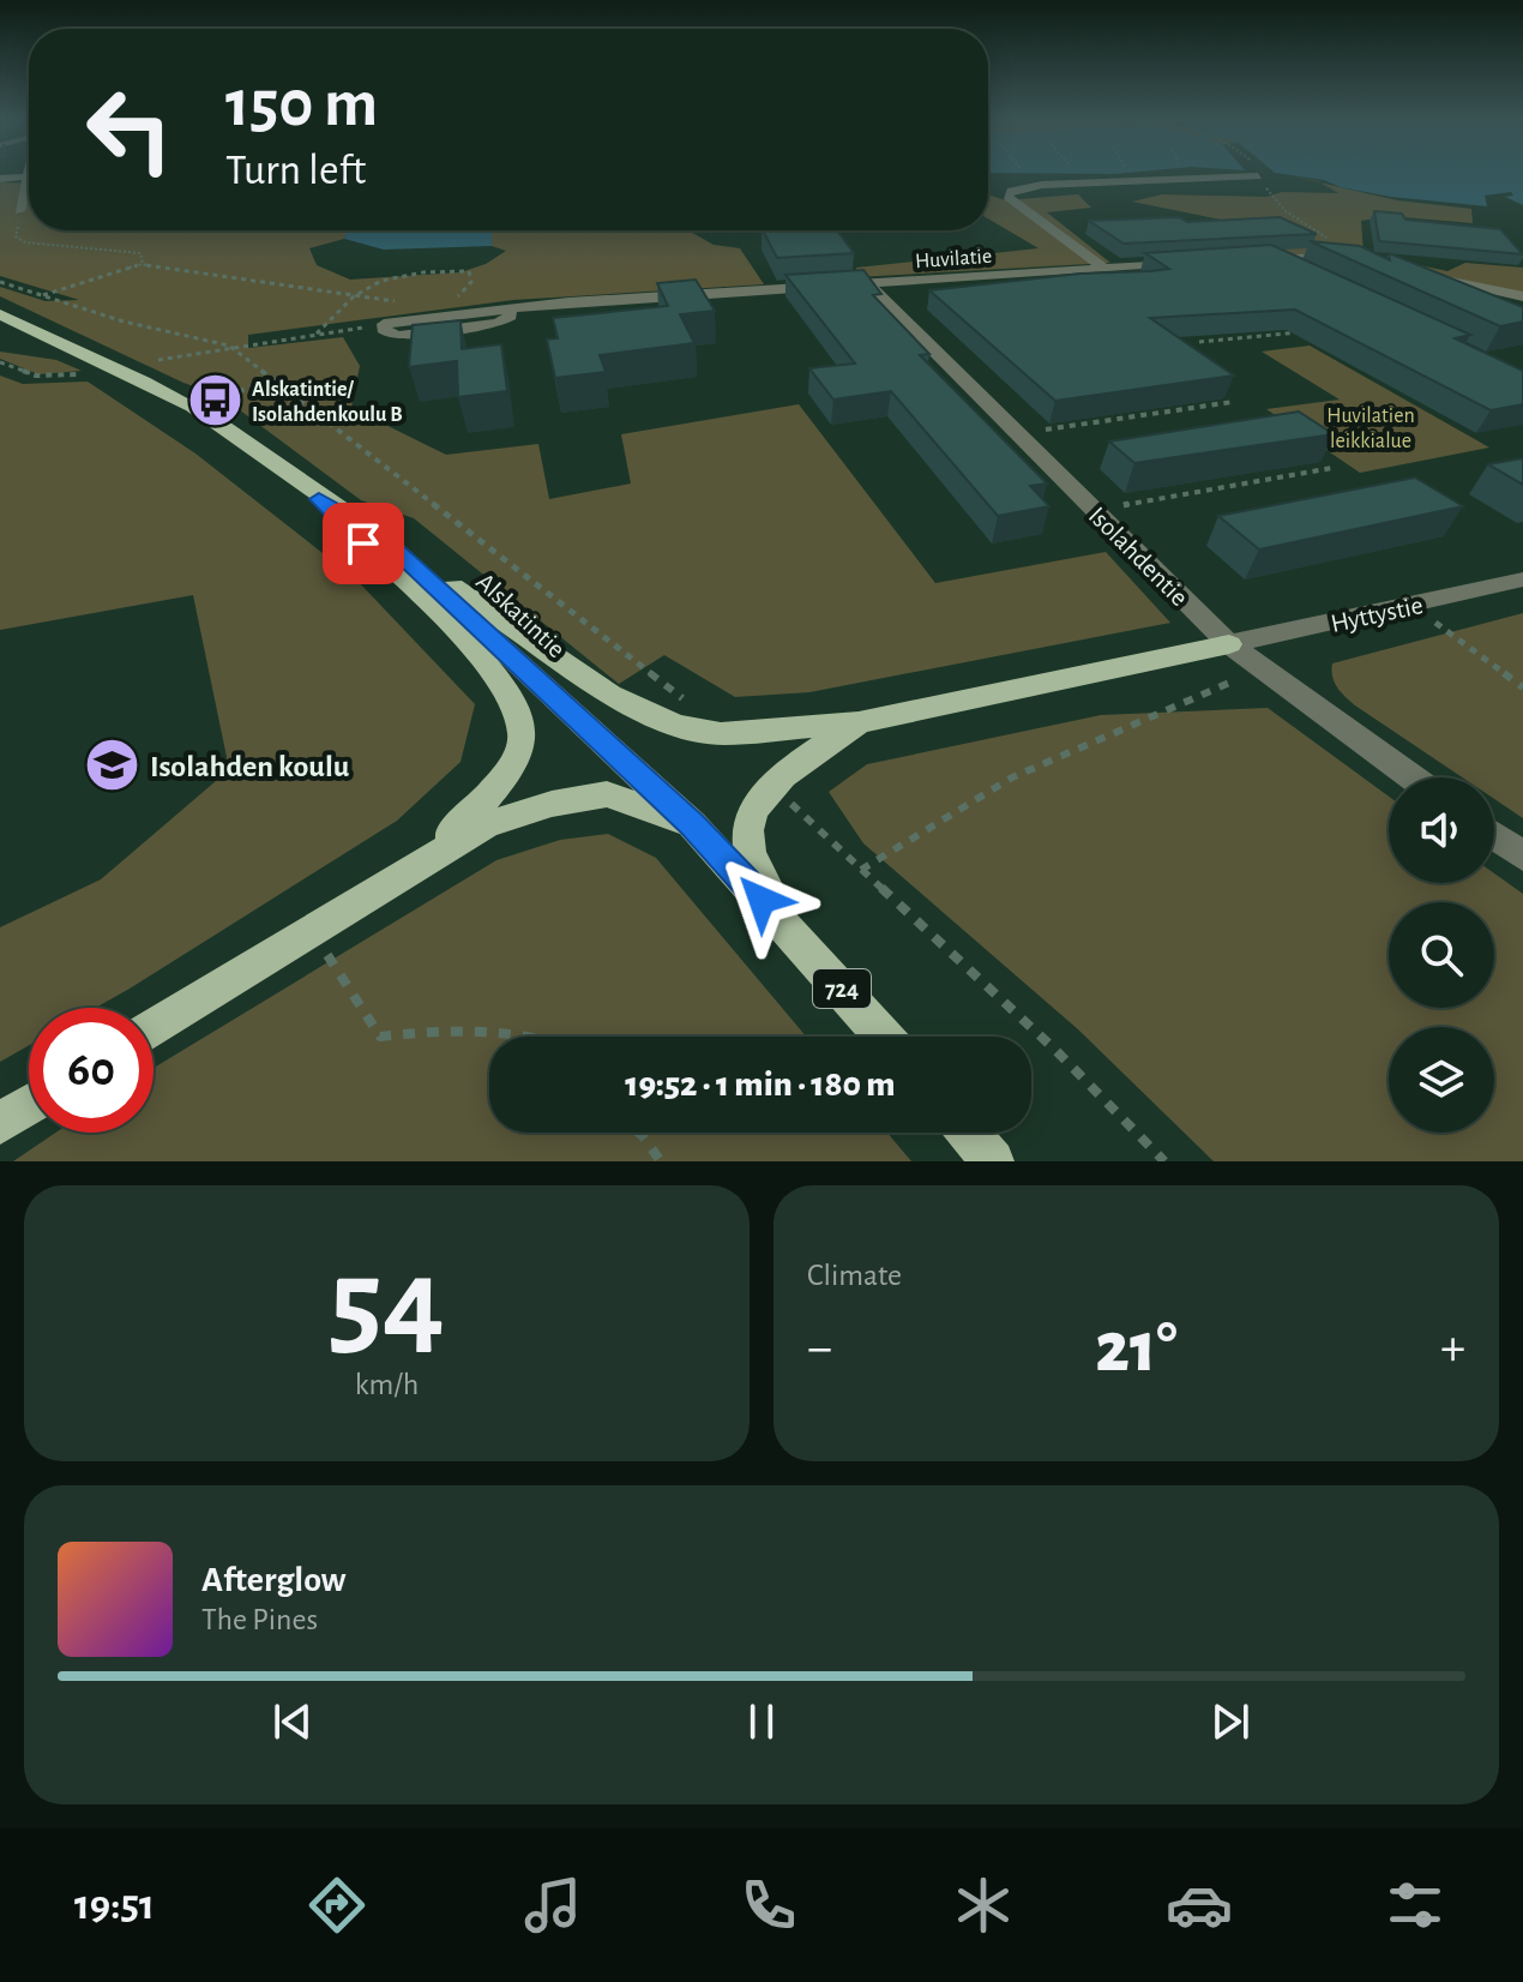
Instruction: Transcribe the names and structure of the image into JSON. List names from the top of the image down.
{
  "streets": {
    "main road": ["Alskatintie", "724"],
    "street": ["Huvilatie", "Isolahdentie", "Hyttystie"]
  },
  "crossings": [
    ["Huvilatie", "Isolahdentie"],
    ["Isolahdentie", "Hyttystie"]
  ],
  "parks": ["Huvilatien leikkialue"],
  "places": {
    "bus stop": ["Alskatintie/ Isolahdenkoulu B"],
    "school or university": ["Isolahden koulu"]
  },
  "page": {
    "turn": ["150 m", "Turn left"],
    "limit": "60",
    "trip": "19:52 · 1 min · 180 m",
    "tile": [
      ["54", "km/h"],
      "Climate"
    ],
    "heat": ["−", "21°", "+"],
    "song": ["Afterglow", "The Pines"],
    "tabs": "19:51"
  }
}
